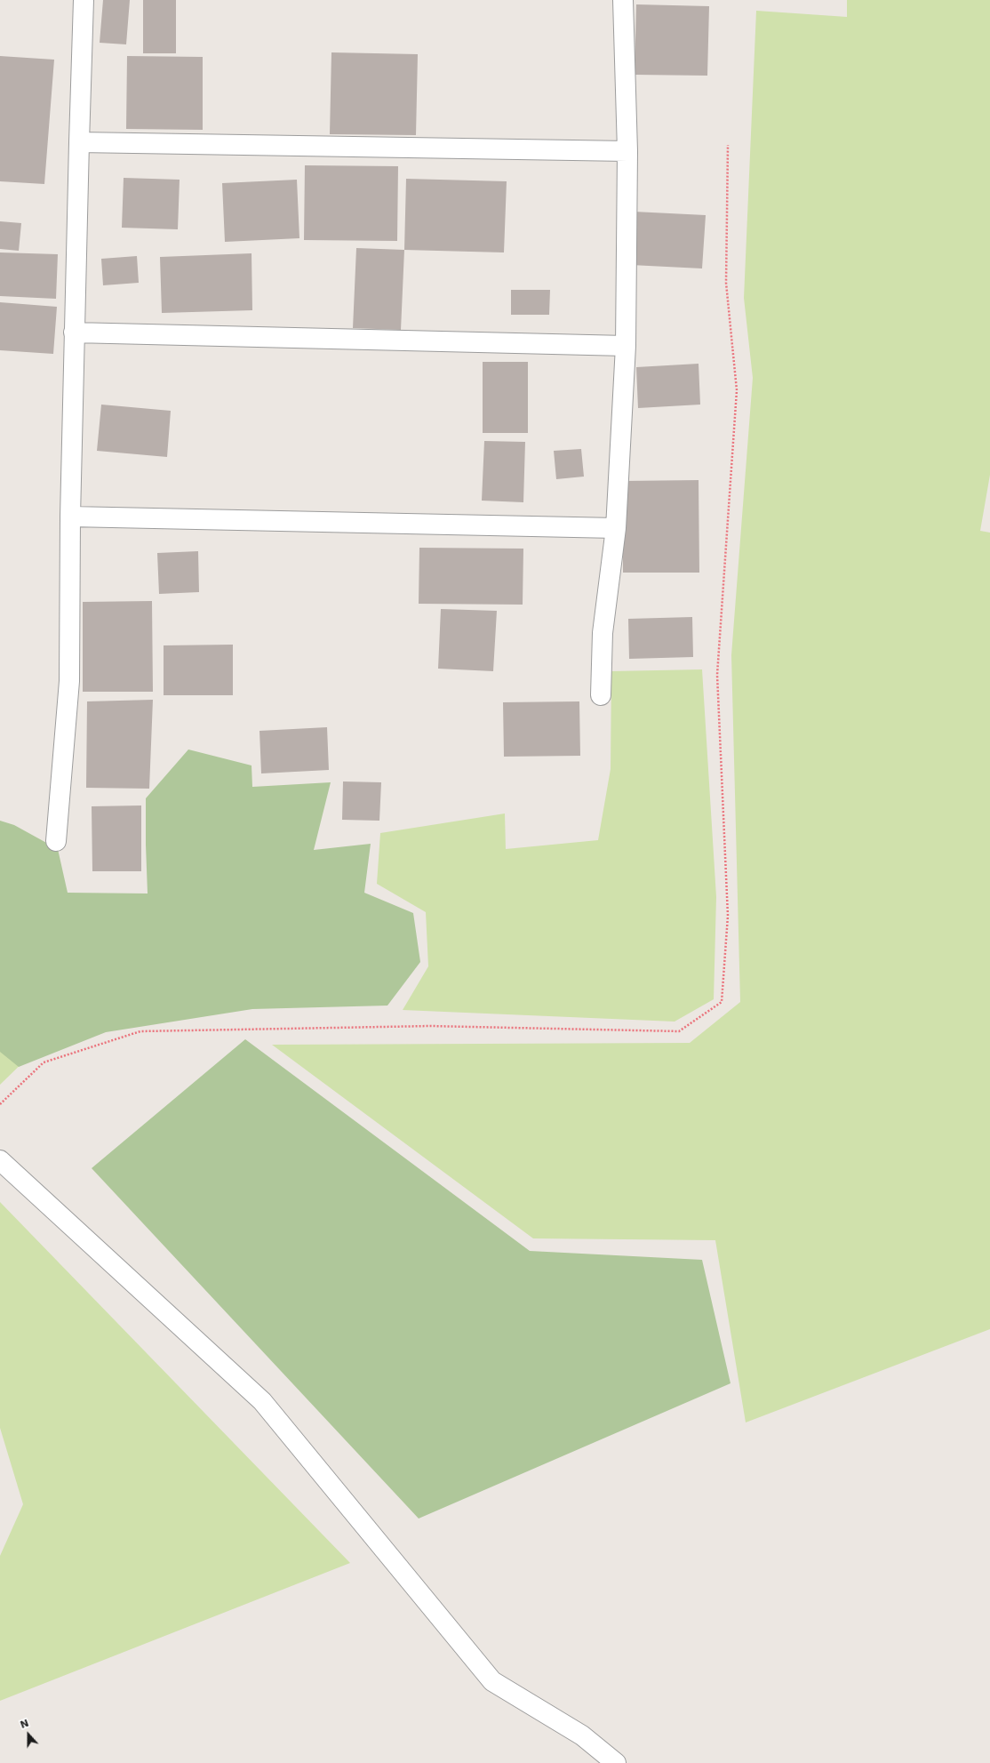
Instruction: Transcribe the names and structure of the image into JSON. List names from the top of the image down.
{
  "north": "top"
}
